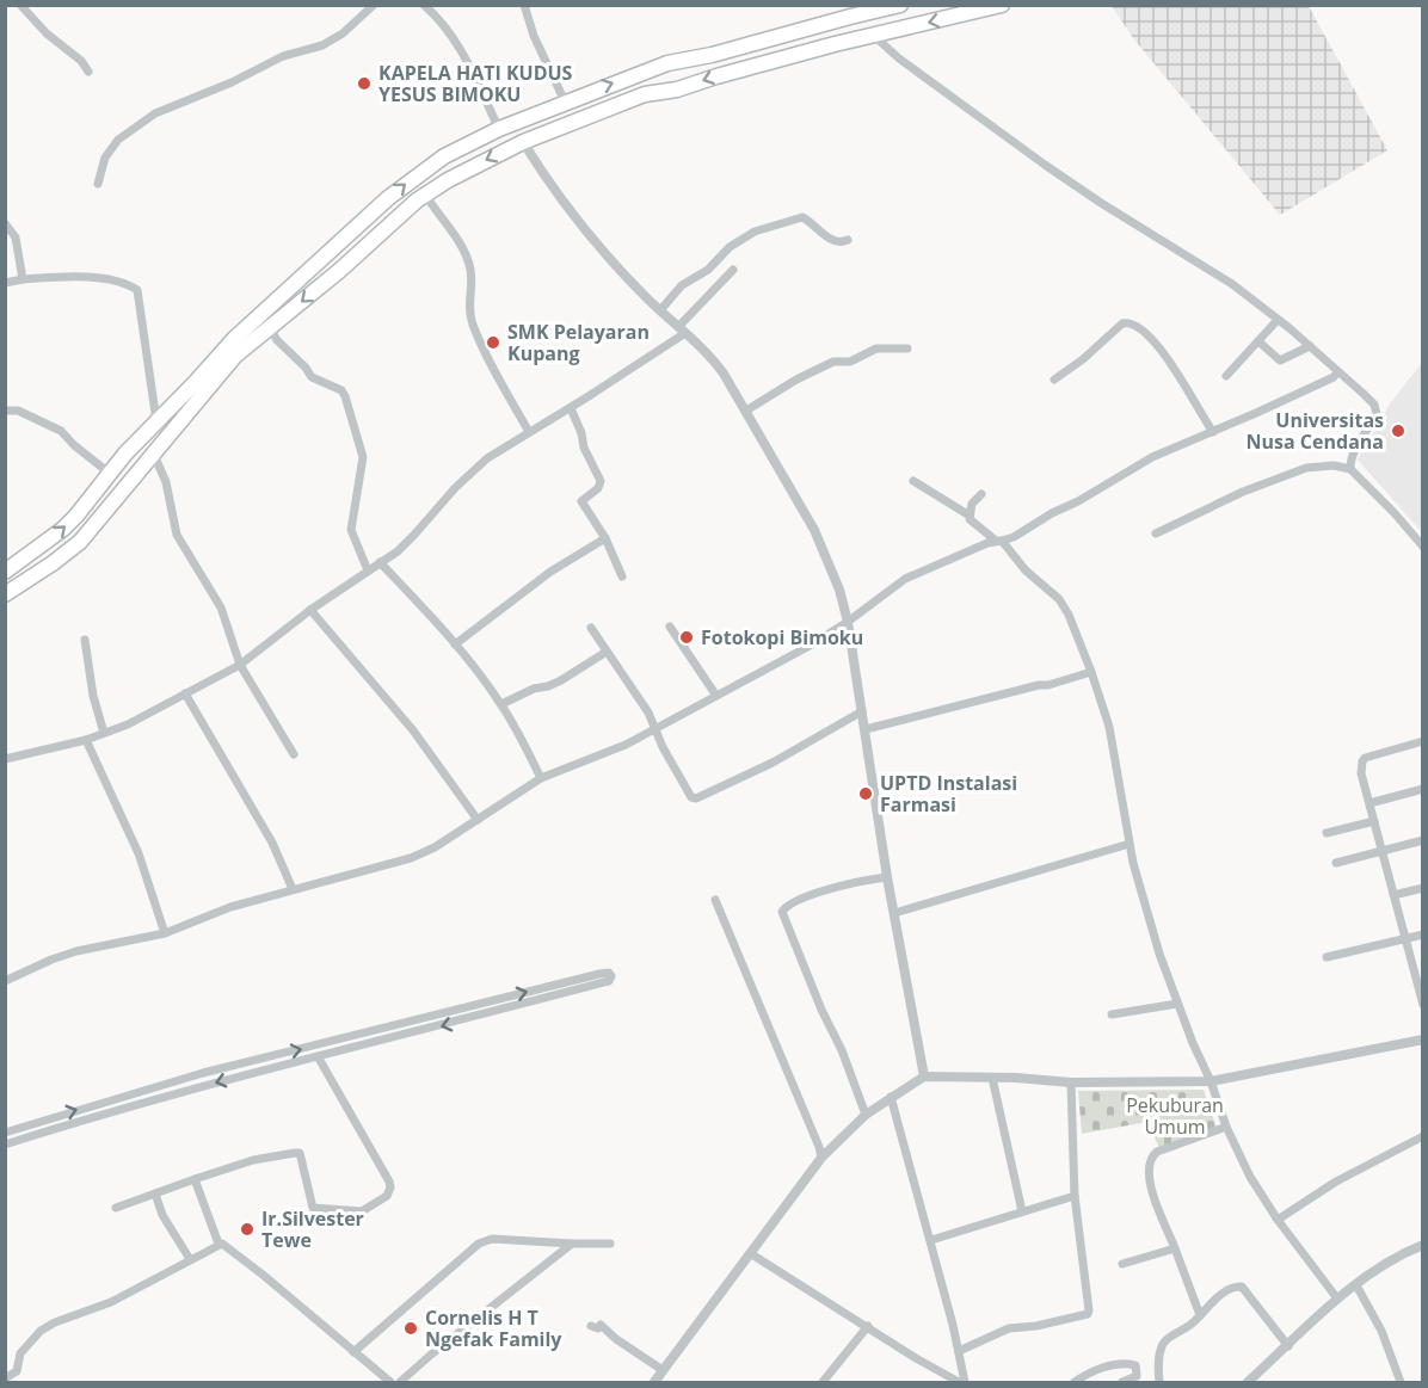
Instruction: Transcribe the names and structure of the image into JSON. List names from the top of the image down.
{
  "parks": ["Pekuburan Umum"],
  "places": [
    "KAPELA HATI KUDUS YESUS BIMOKU",
    "SMK Pelayaran Kupang",
    "Universitas Nusa Cendana",
    "Fotokopi Bimoku",
    "UPTD Instalasi Farmasi",
    "Ir.Silvester Tewe",
    "Cornelis H T Ngefak Family"
  ]
}
